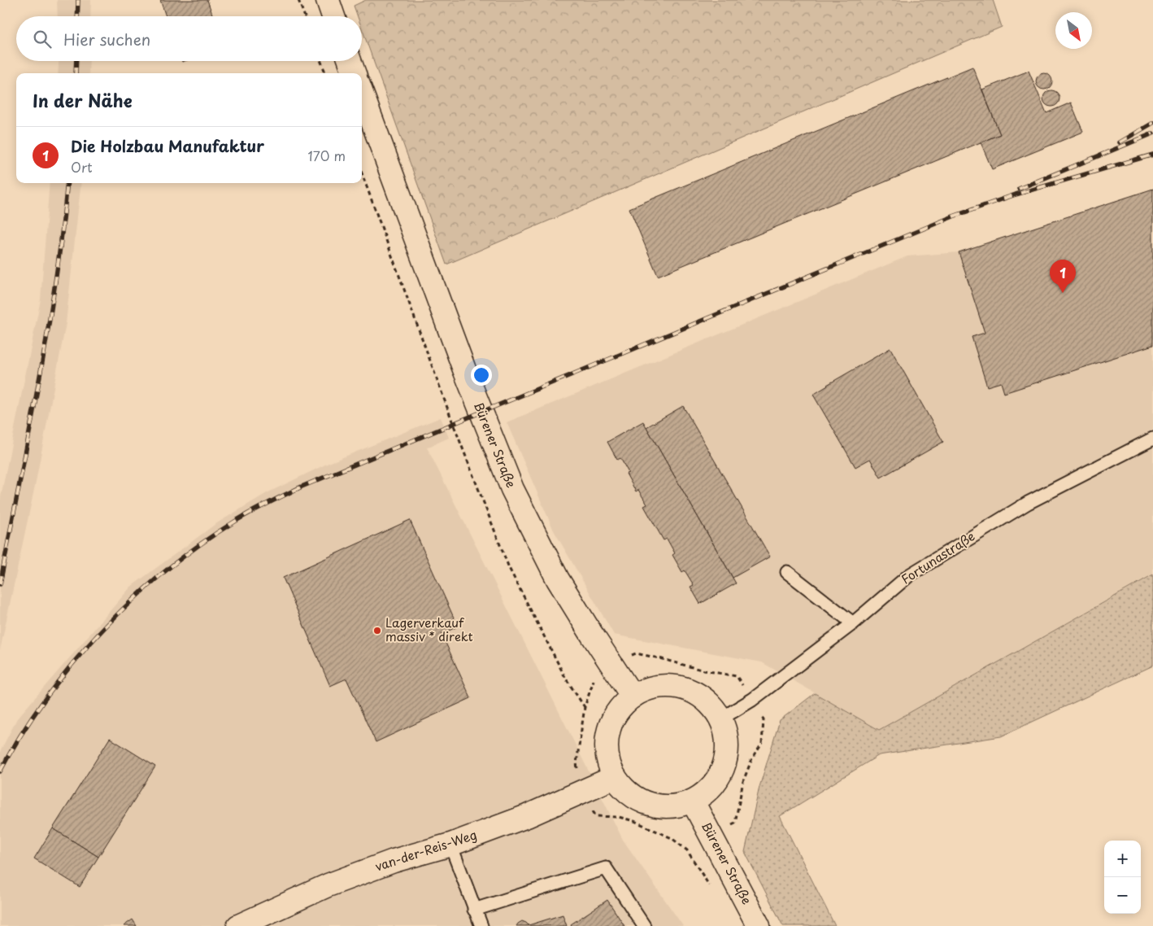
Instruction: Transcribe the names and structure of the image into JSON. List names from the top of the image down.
{
  "streets": {
    "main road": ["Bürener Straße", "van-der-Reis-Weg"],
    "lane": ["Fortunastraße"]
  },
  "crossings": [
    ["Bürener Straße", "Fortunastraße"],
    ["Bürener Straße", "van-der-Reis-Weg"],
    ["Fortunastraße", "van-der-Reis-Weg"]
  ],
  "places": ["Lagerverkauf massiv * direkt"],
  "north": "bottom right",
  "page": {
    "search": "Hier suchen",
    "heading": "In der Nähe",
    "list": [
      {
        "mark": "1",
        "name": "Die Holzbau Manufaktur",
        "note": "Ort",
        "value": "170 m"
      }
    ],
    "pins": "1",
    "map_buttons": ["+", "−"]
  }
}
